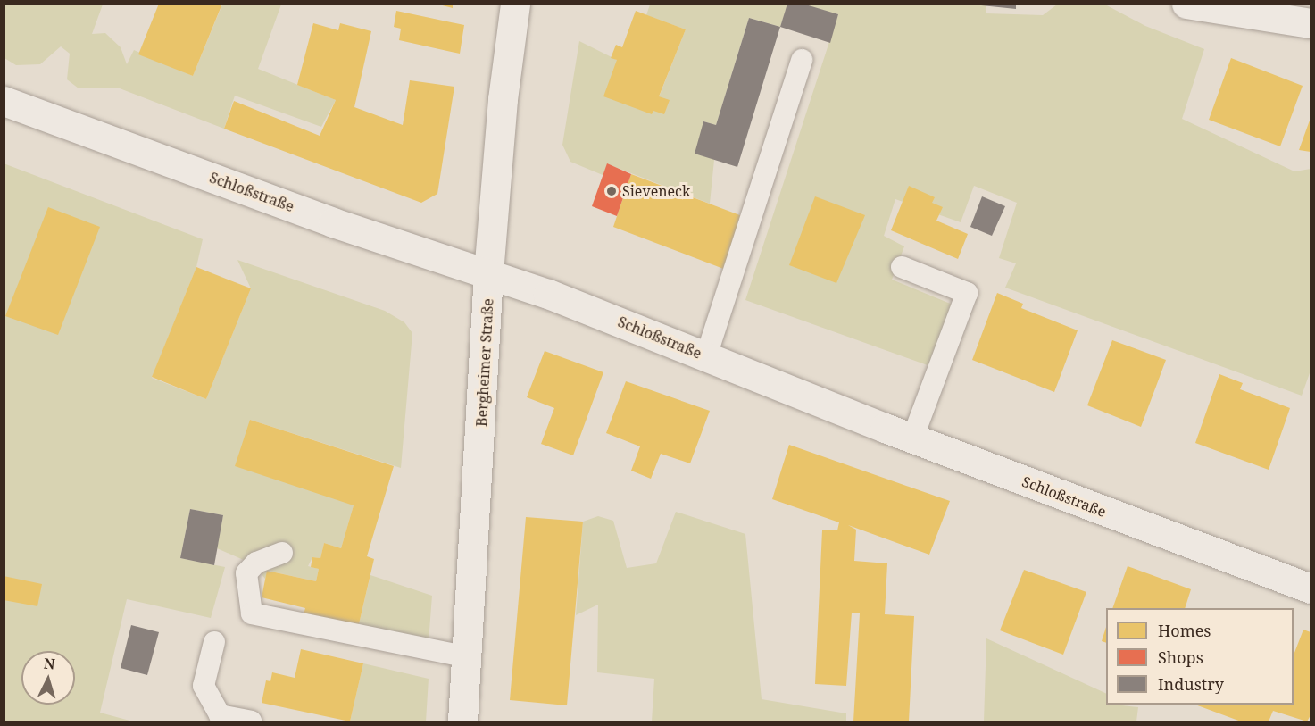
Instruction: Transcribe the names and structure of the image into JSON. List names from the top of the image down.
{
  "streets": {
    "street": ["Schloßstraße", "Bergheimer Straße"]
  },
  "crossings": [
    ["Schloßstraße", "Bergheimer Straße"]
  ],
  "places": ["Sieveneck"],
  "legend": ["Homes", "Shops", "Industry"],
  "north": "top"
}
